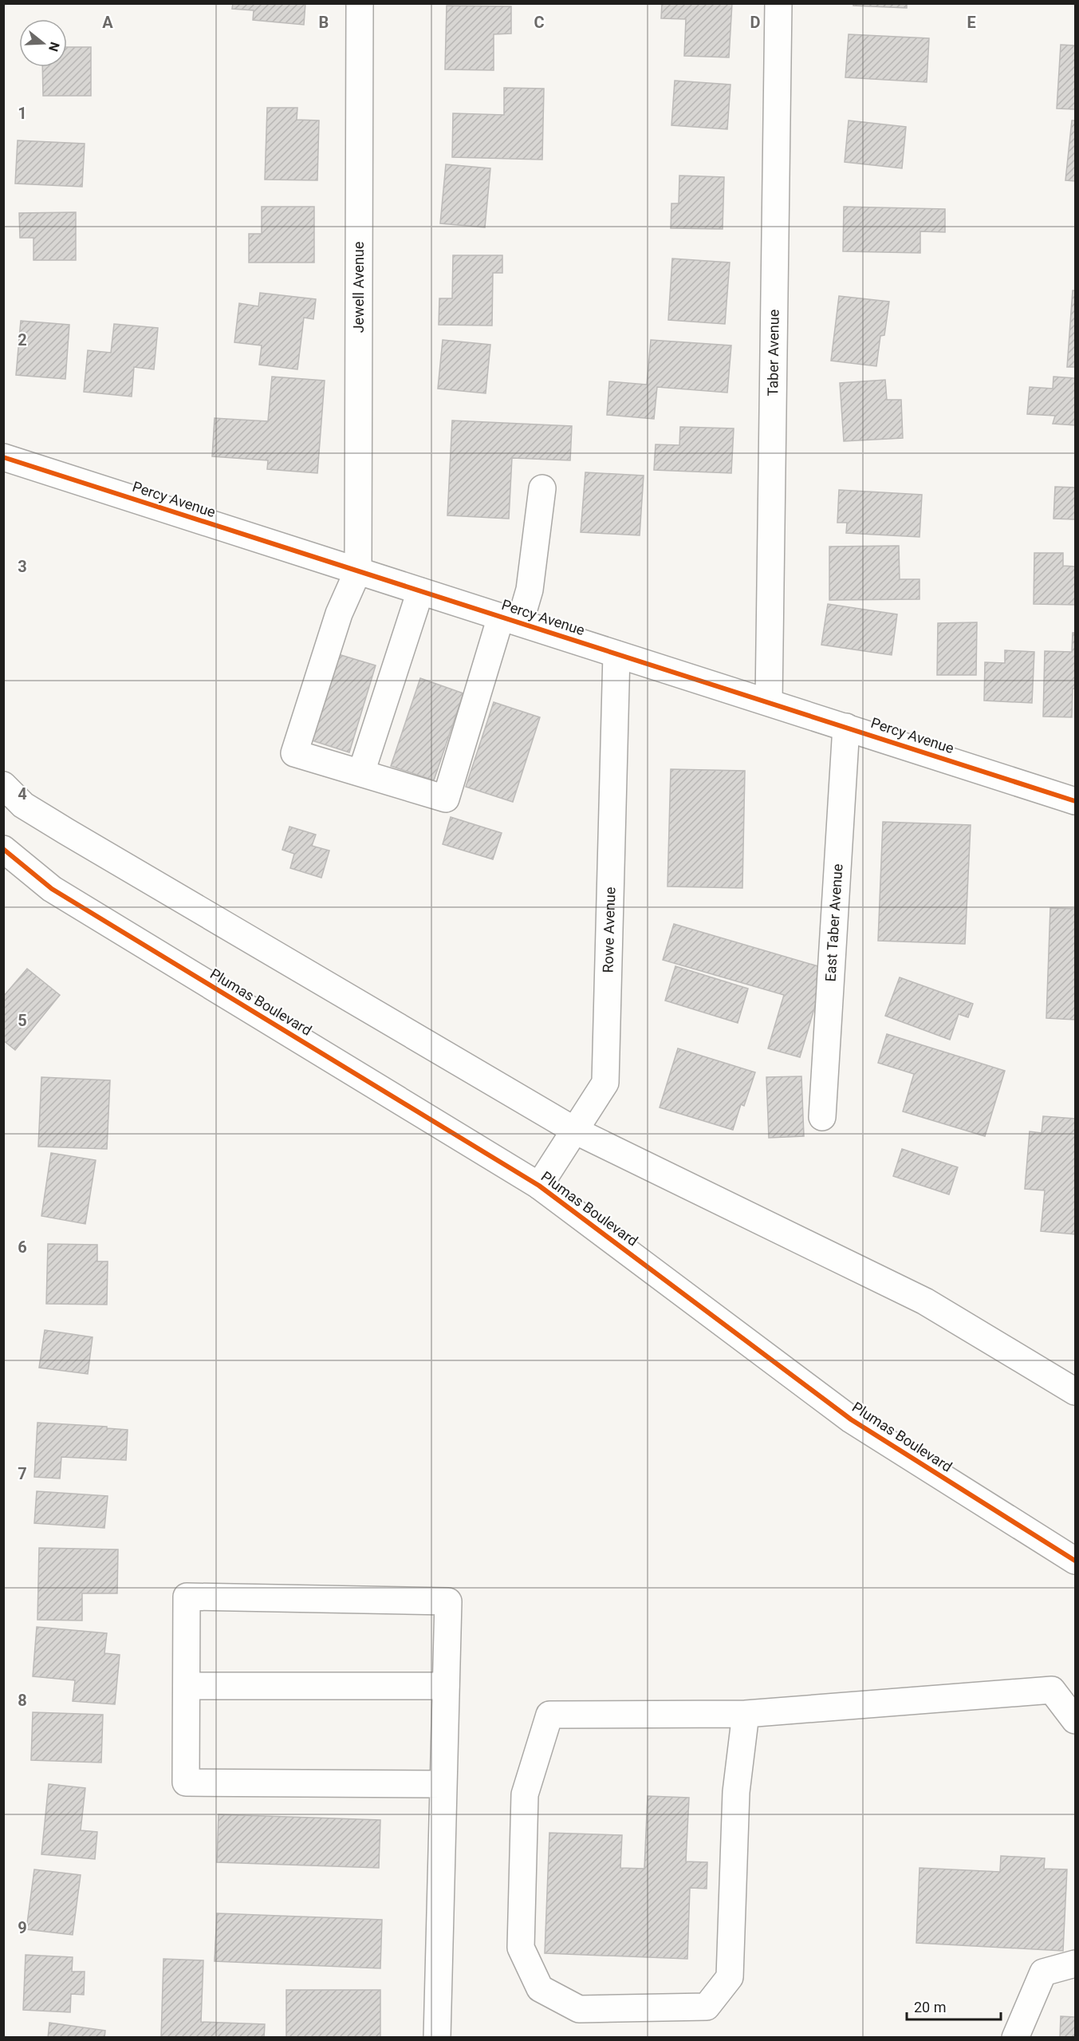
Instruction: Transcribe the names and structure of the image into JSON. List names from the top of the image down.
{
  "streets": {
    "street": [
      "Jewell Avenue",
      "Taber Avenue",
      "Percy Avenue",
      "East Taber Avenue",
      "Rowe Avenue",
      "Plumas Boulevard"
    ]
  },
  "crossings": [
    ["Jewell Avenue", "Percy Avenue"],
    ["Taber Avenue", "Percy Avenue"],
    ["Percy Avenue", "East Taber Avenue"],
    ["Percy Avenue", "Rowe Avenue"],
    ["Rowe Avenue", "Plumas Boulevard"]
  ],
  "scale_bar": "20 m",
  "north": "right",
  "grid": {
    "columns": [
      "A",
      "B",
      "C",
      "D",
      "E"
    ],
    "rows": [
      "1",
      "2",
      "3",
      "4",
      "5",
      "6",
      "7",
      "8",
      "9"
    ]
  }
}
